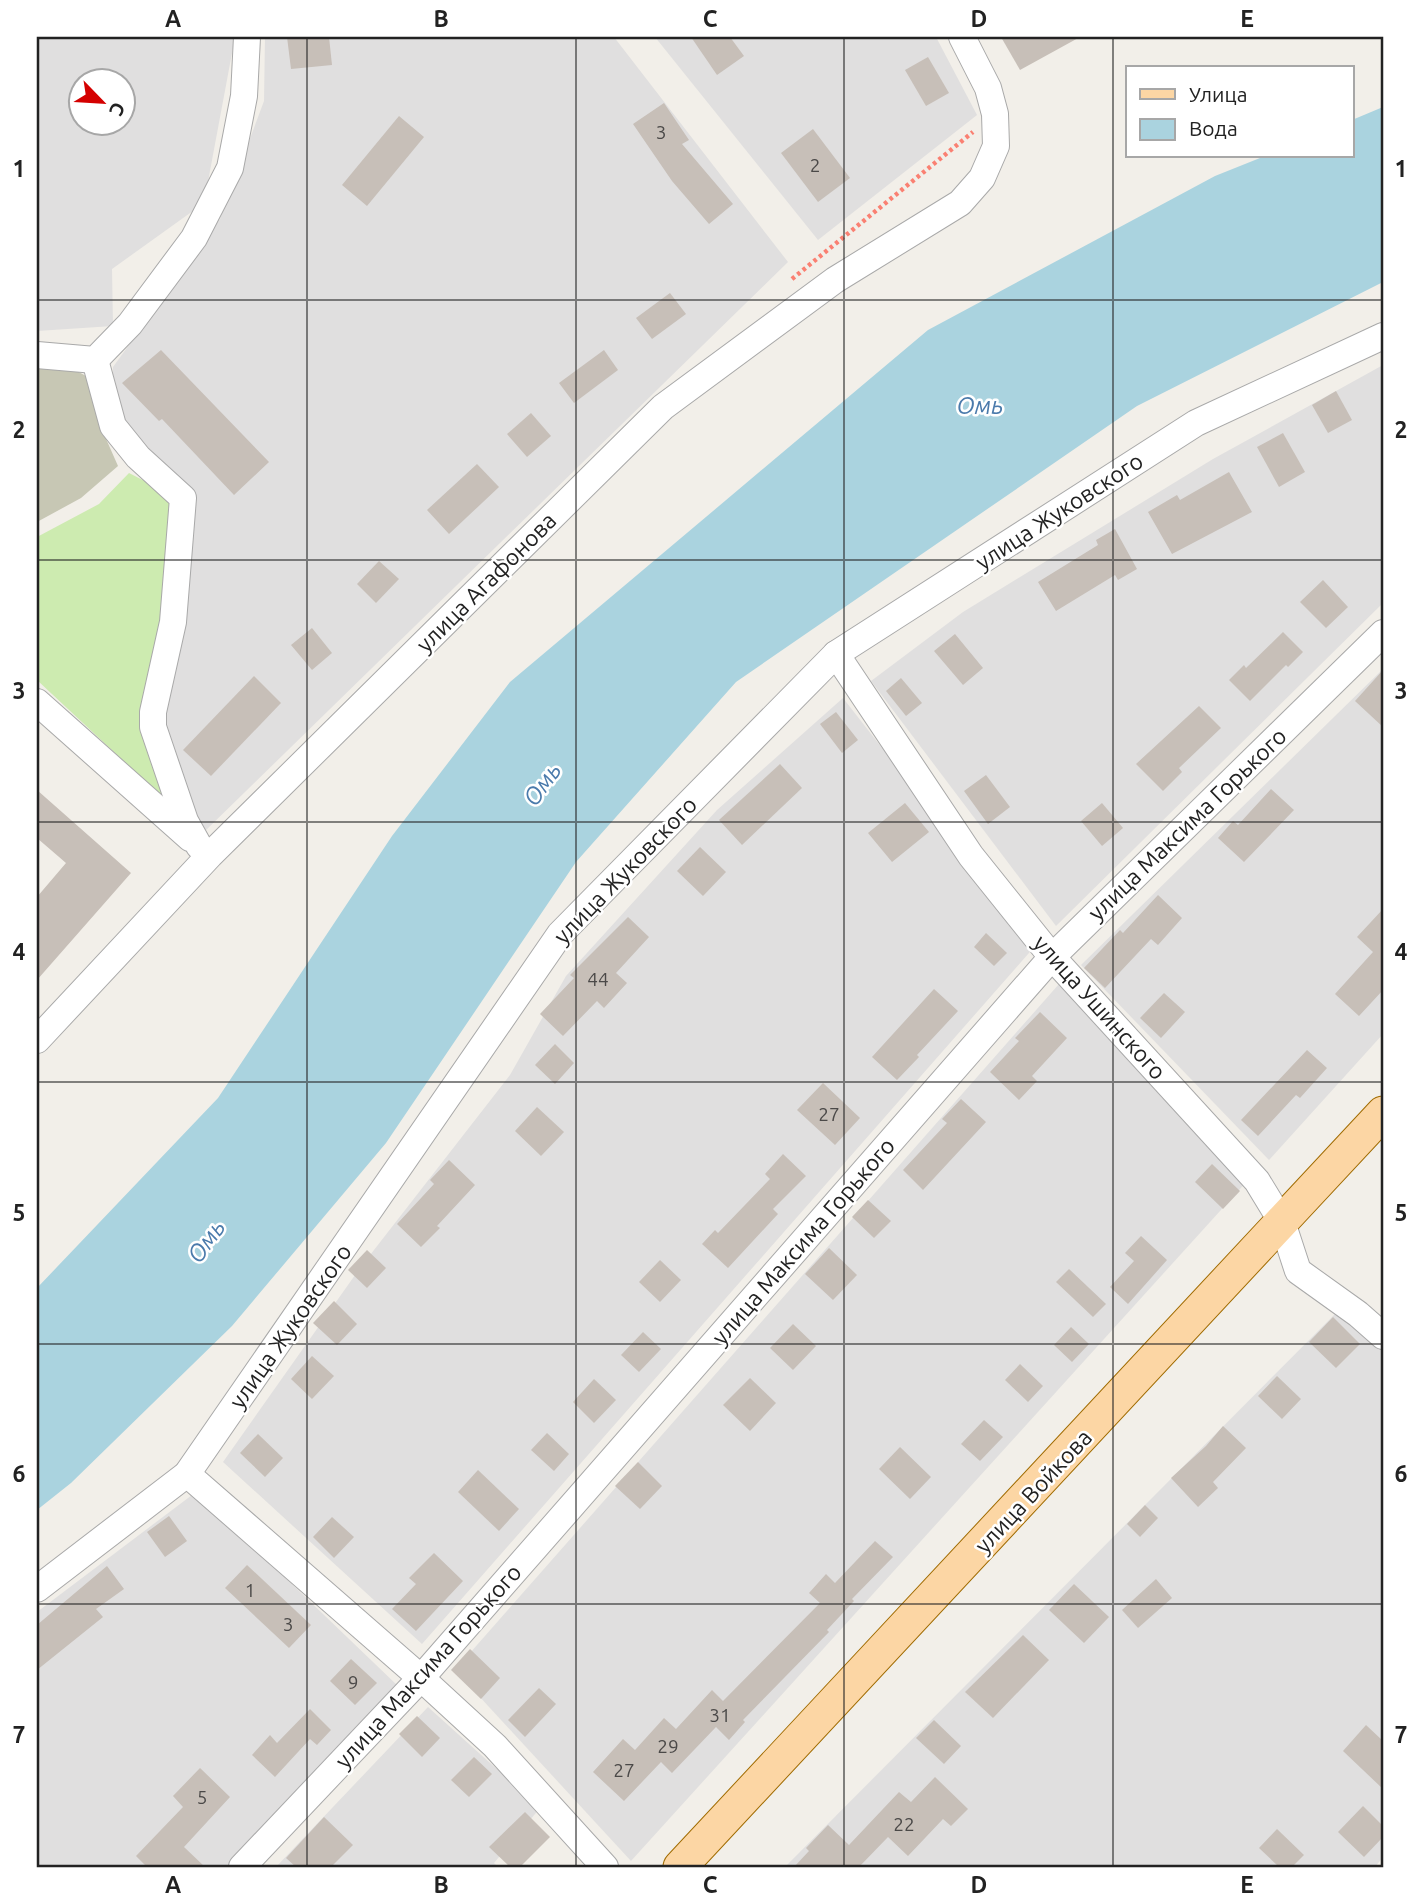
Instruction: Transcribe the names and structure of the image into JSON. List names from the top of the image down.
{
  "streets": {
    "main road": ["улица Войкова"],
    "street": [
      "улица Жуковского",
      "улица Агафонова",
      "улица Максима Горького",
      "улица Ушинского"
    ]
  },
  "crossings": [
    ["улица Жуковского", "улица Ушинского"],
    ["улица Максима Горького", "улица Ушинского"],
    ["улица Ушинского", "улица Войкова"]
  ],
  "water": ["Омь"],
  "house_numbers": [
    "3",
    "2",
    "44",
    "27",
    "1",
    "3",
    "9",
    "31",
    "29",
    "27",
    "5",
    "22"
  ],
  "legend": ["Улица", "Вода"],
  "north": "bottom right",
  "grid": {
    "columns": [
      "A",
      "B",
      "C",
      "D",
      "E"
    ],
    "rows": [
      "1",
      "2",
      "3",
      "4",
      "5",
      "6",
      "7"
    ]
  }
}
